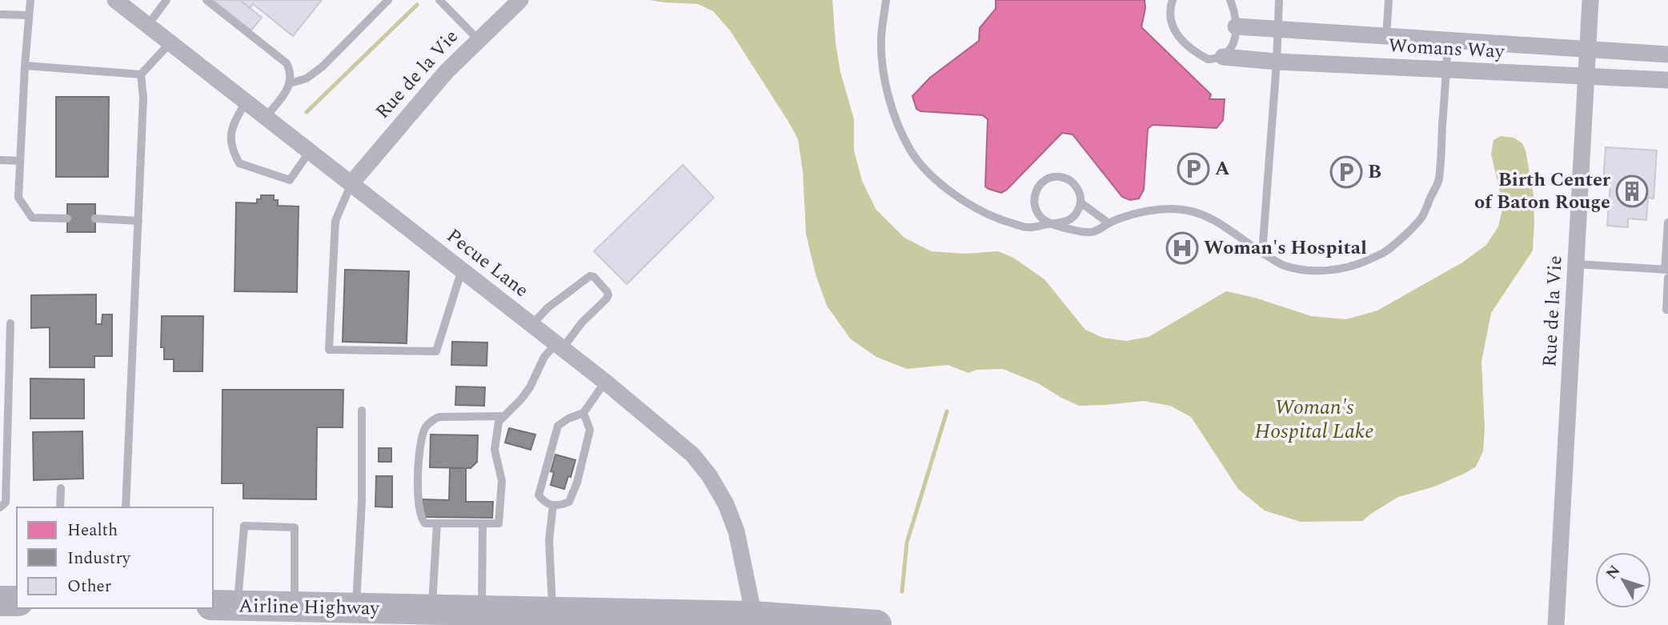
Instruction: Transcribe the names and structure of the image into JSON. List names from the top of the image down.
{
  "streets": {
    "highway": ["Airline Highway"],
    "street": ["Womans Way", "Rue de la Vie", "Pecue Lane"]
  },
  "crossings": [
    ["Womans Way", "Rue de la Vie"],
    ["Rue de la Vie", "Pecue Lane"],
    ["Pecue Lane", "Airline Highway"]
  ],
  "water": ["Woman's Hospital Lake"],
  "places": {
    "parking": ["A", "B"],
    "building": ["Birth Center of Baton Rouge"],
    "hospital": ["Woman's Hospital"]
  },
  "legend": ["Health", "Industry", "Other"],
  "north": "top left"
}
